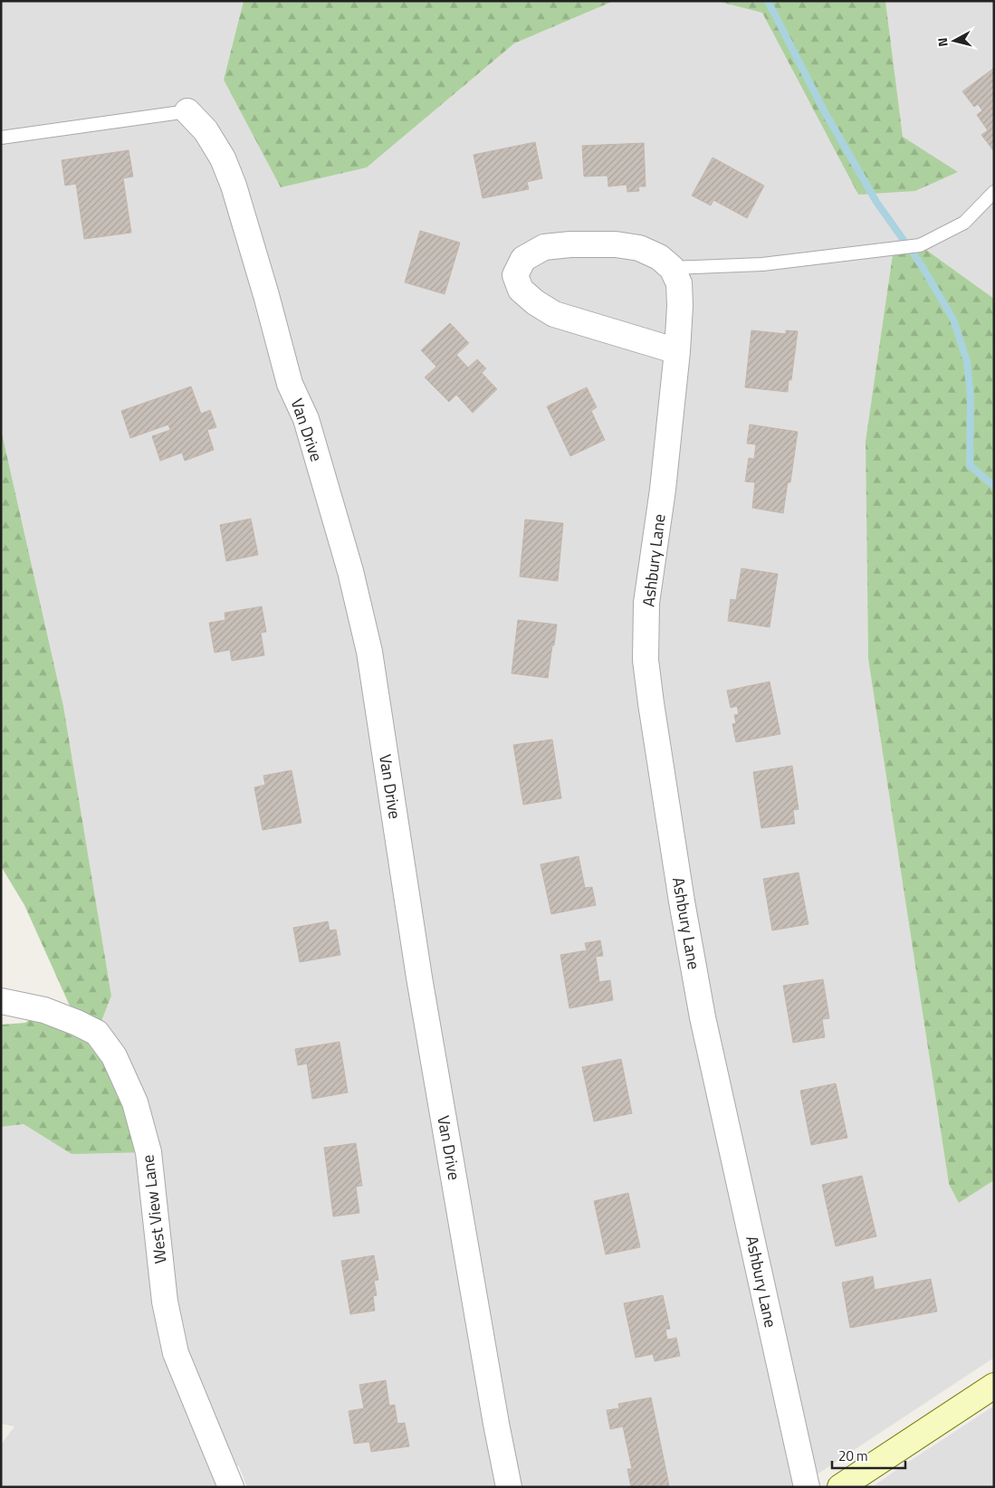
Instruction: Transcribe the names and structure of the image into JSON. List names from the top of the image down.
{
  "streets": {
    "street": ["Van Drive", "Ashbury Lane", "West View Lane"]
  },
  "scale_bar": "20 m",
  "north": "left"
}
